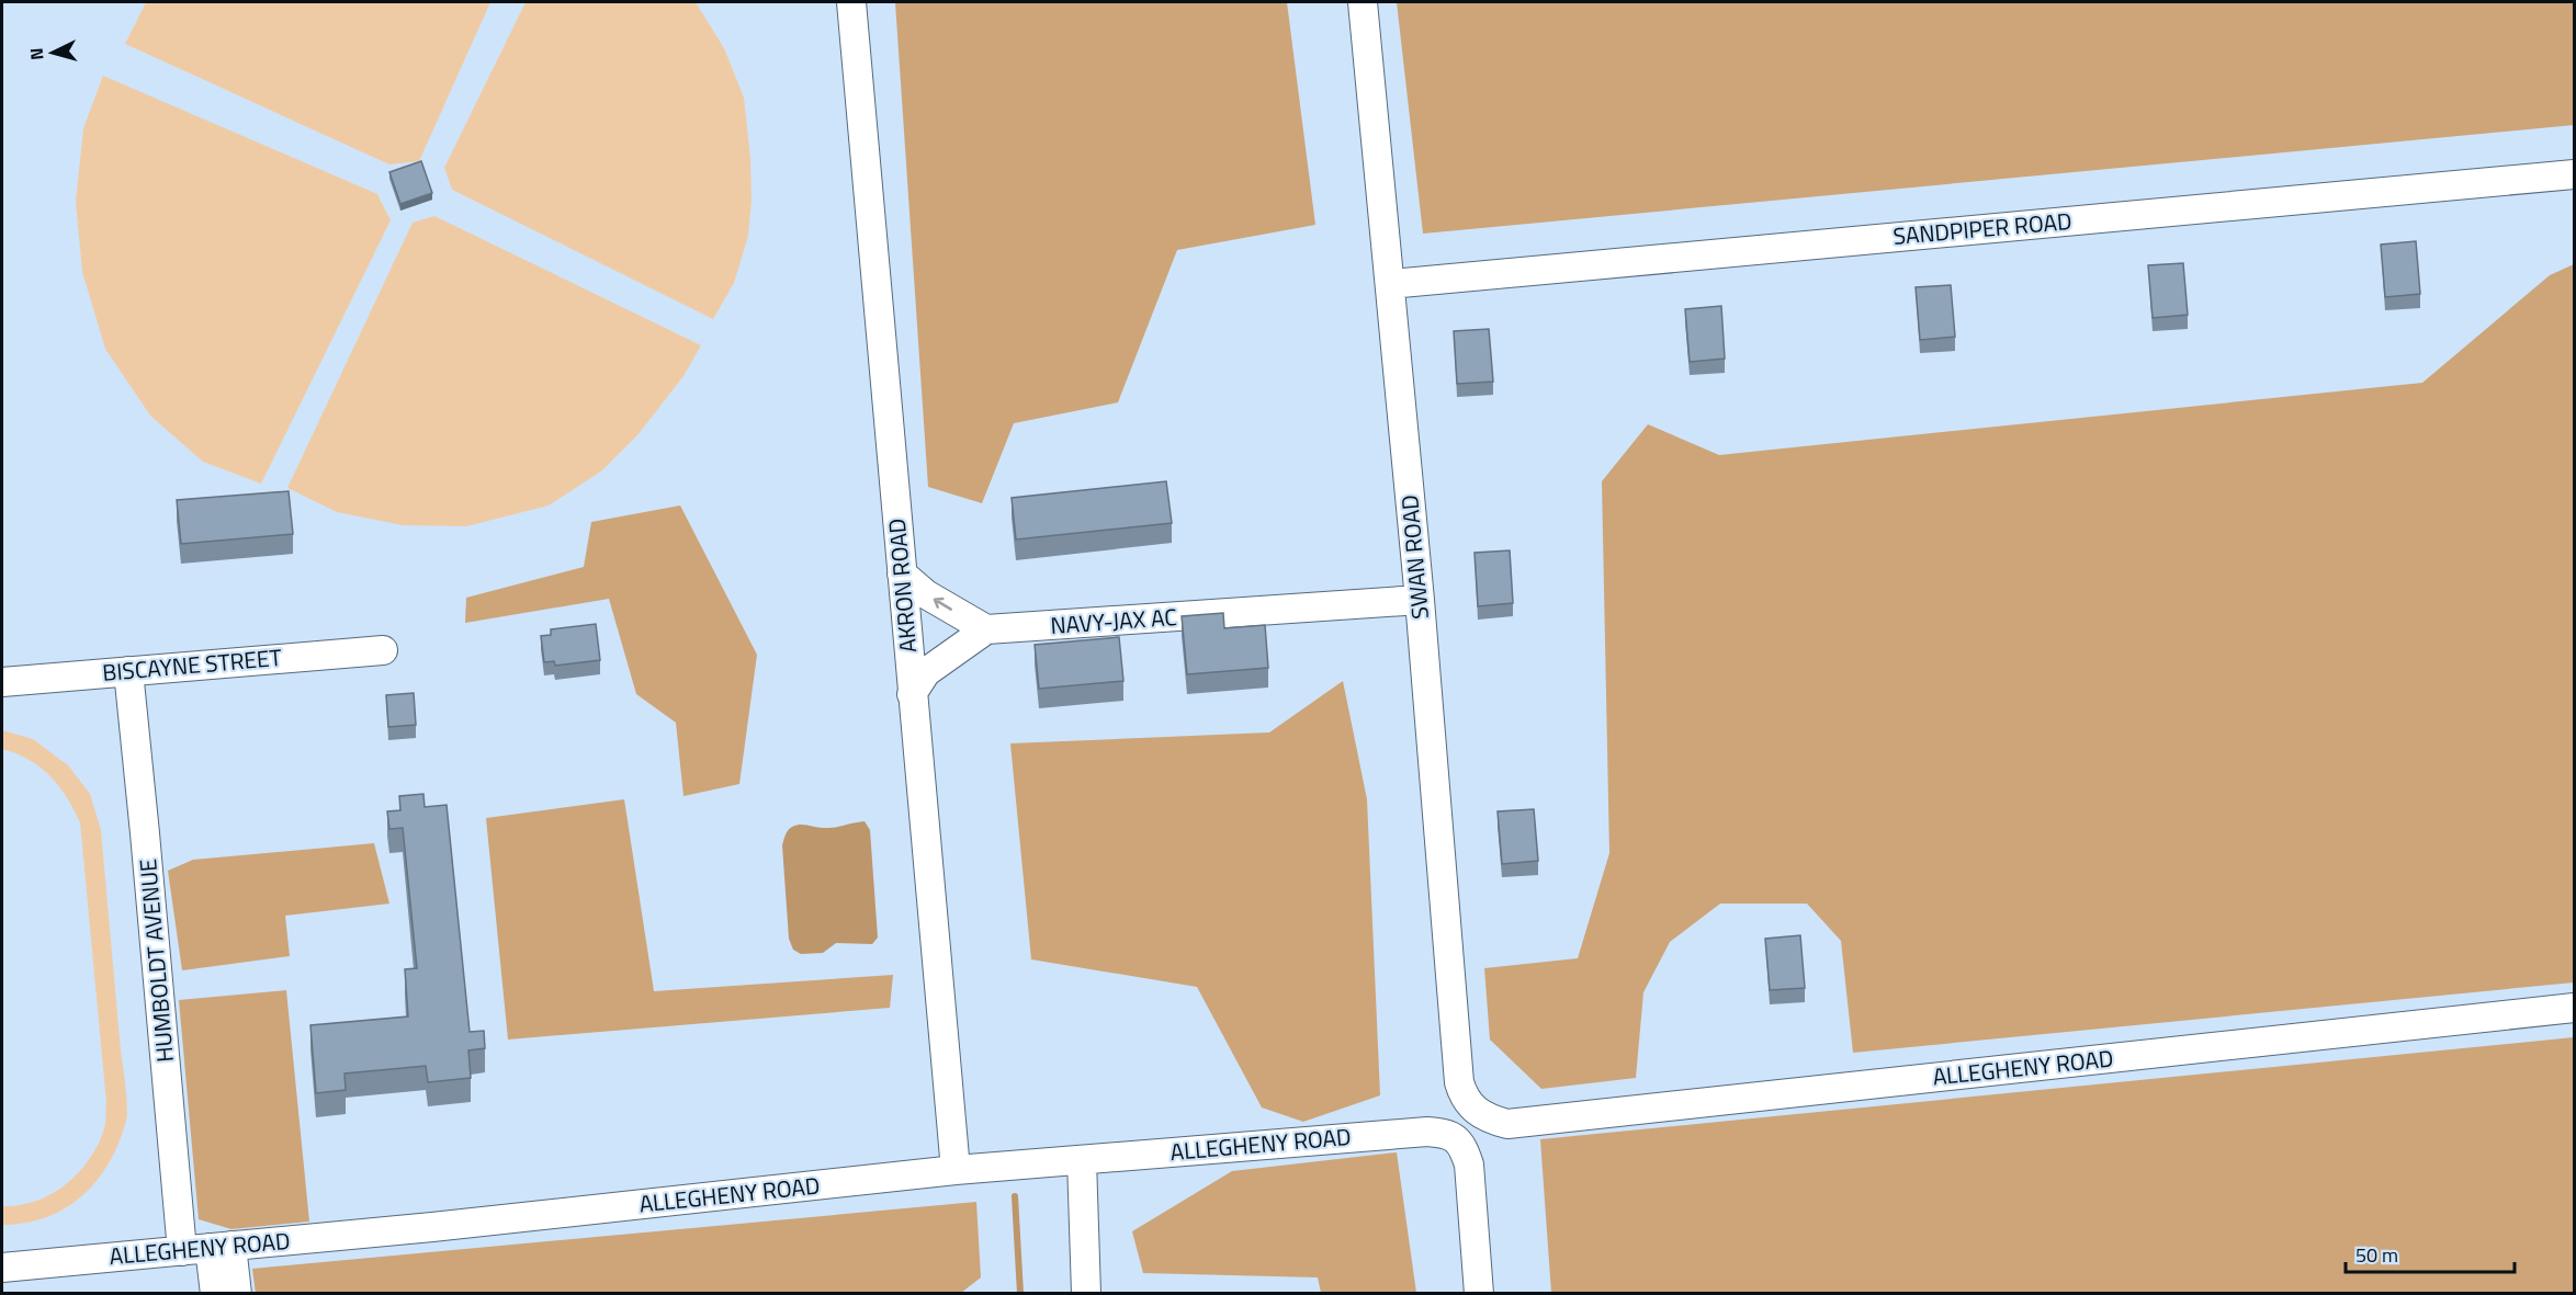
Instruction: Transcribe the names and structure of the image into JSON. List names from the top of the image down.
{
  "streets": {
    "street": [
      "SANDPIPER ROAD",
      "SWAN ROAD",
      "AKRON ROAD",
      "NAVY-JAX AC",
      "BISCAYNE STREET",
      "HUMBOLDT AVENUE",
      "ALLEGHENY ROAD"
    ]
  },
  "crossings": [
    ["SANDPIPER ROAD", "SWAN ROAD"],
    ["SWAN ROAD", "NAVY-JAX AC"],
    ["SWAN ROAD", "ALLEGHENY ROAD"],
    ["AKRON ROAD", "ALLEGHENY ROAD"],
    ["BISCAYNE STREET", "HUMBOLDT AVENUE"],
    ["HUMBOLDT AVENUE", "ALLEGHENY ROAD"]
  ],
  "scale_bar": "50 m",
  "north": "left"
}
